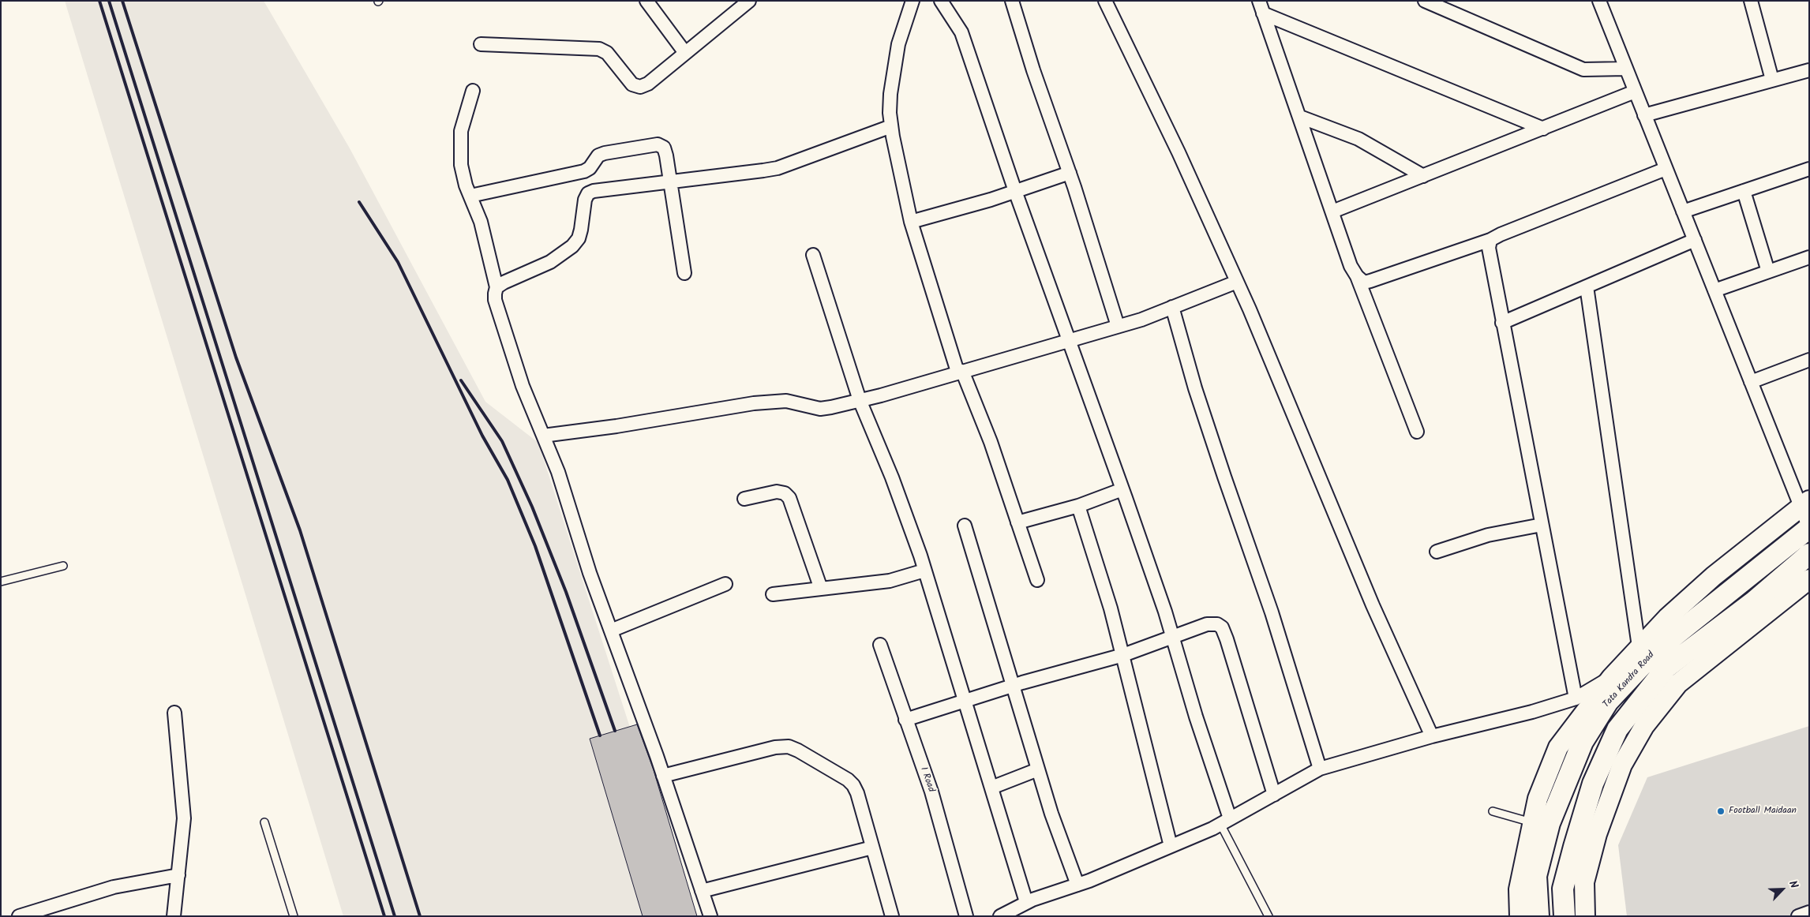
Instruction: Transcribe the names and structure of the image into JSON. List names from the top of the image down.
{
  "streets": {
    "main road": ["Tata Kandra Road"],
    "street": ["I Road"]
  },
  "places": ["Football Maidaan"],
  "north": "top right"
}
